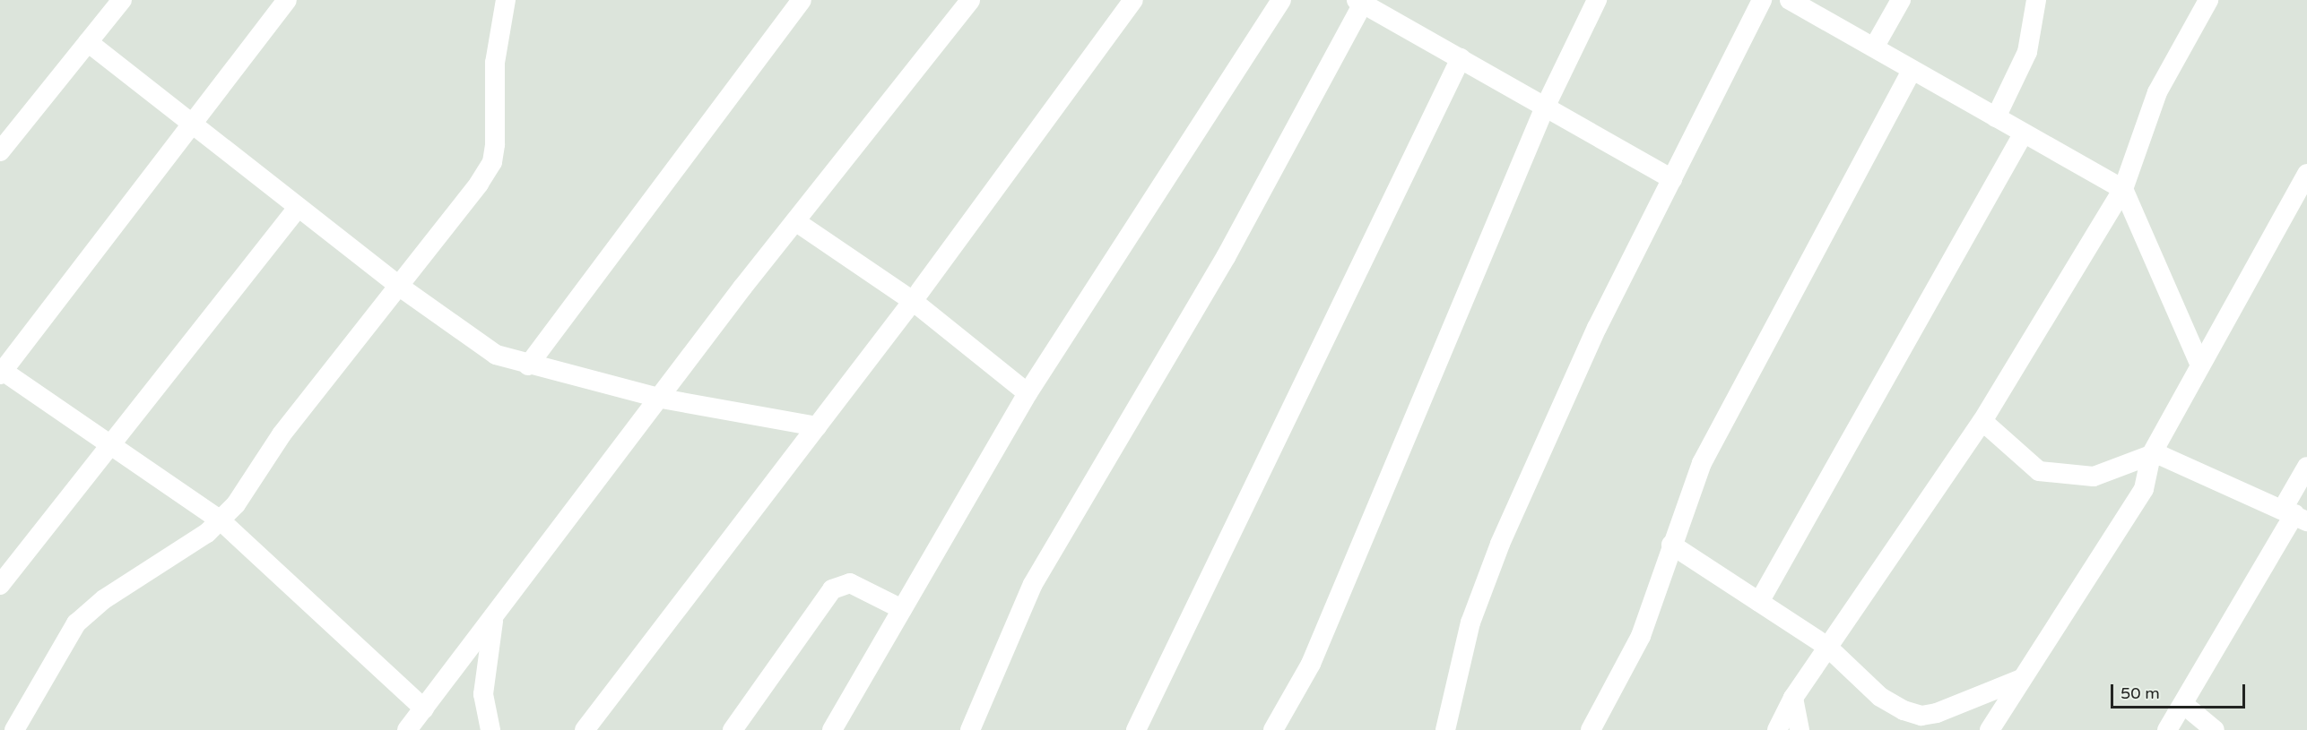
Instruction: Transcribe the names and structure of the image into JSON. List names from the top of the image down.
{
  "scale_bar": "50 m"
}
